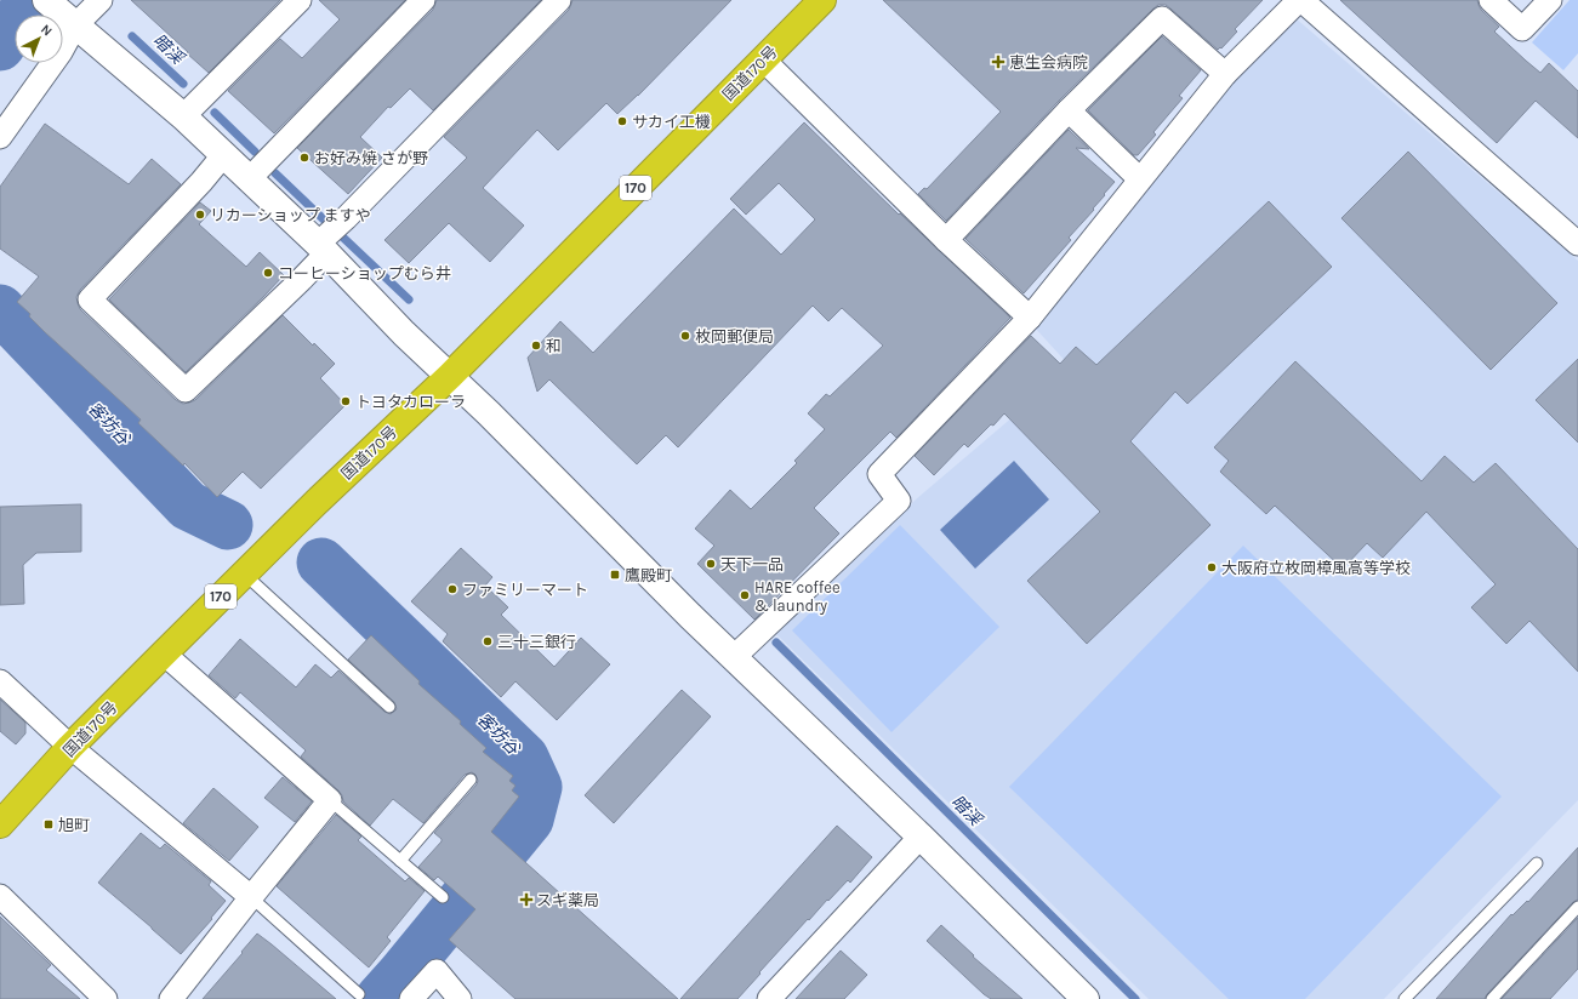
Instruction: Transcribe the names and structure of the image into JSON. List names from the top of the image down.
{
  "streets": {
    "highway": ["国道170号", "170"]
  },
  "water": ["暗渓", "客坊谷"],
  "places": {
    "health": ["恵生会病院", "スギ薬局"],
    "other": [
      "サカイ工機",
      "お好み焼 さが野",
      "リカーショップ ますや",
      "コーヒーショップむら井",
      "枚岡郵便局",
      "和",
      "トヨタカローラ",
      "天下一品",
      "大阪府立枚岡樟風高等学校",
      "ファミリーマート",
      "HARE coffee & laundry",
      "三十三銀行"
    ],
    "transit": ["鷹殿町", "旭町"]
  },
  "north": "top right"
}
